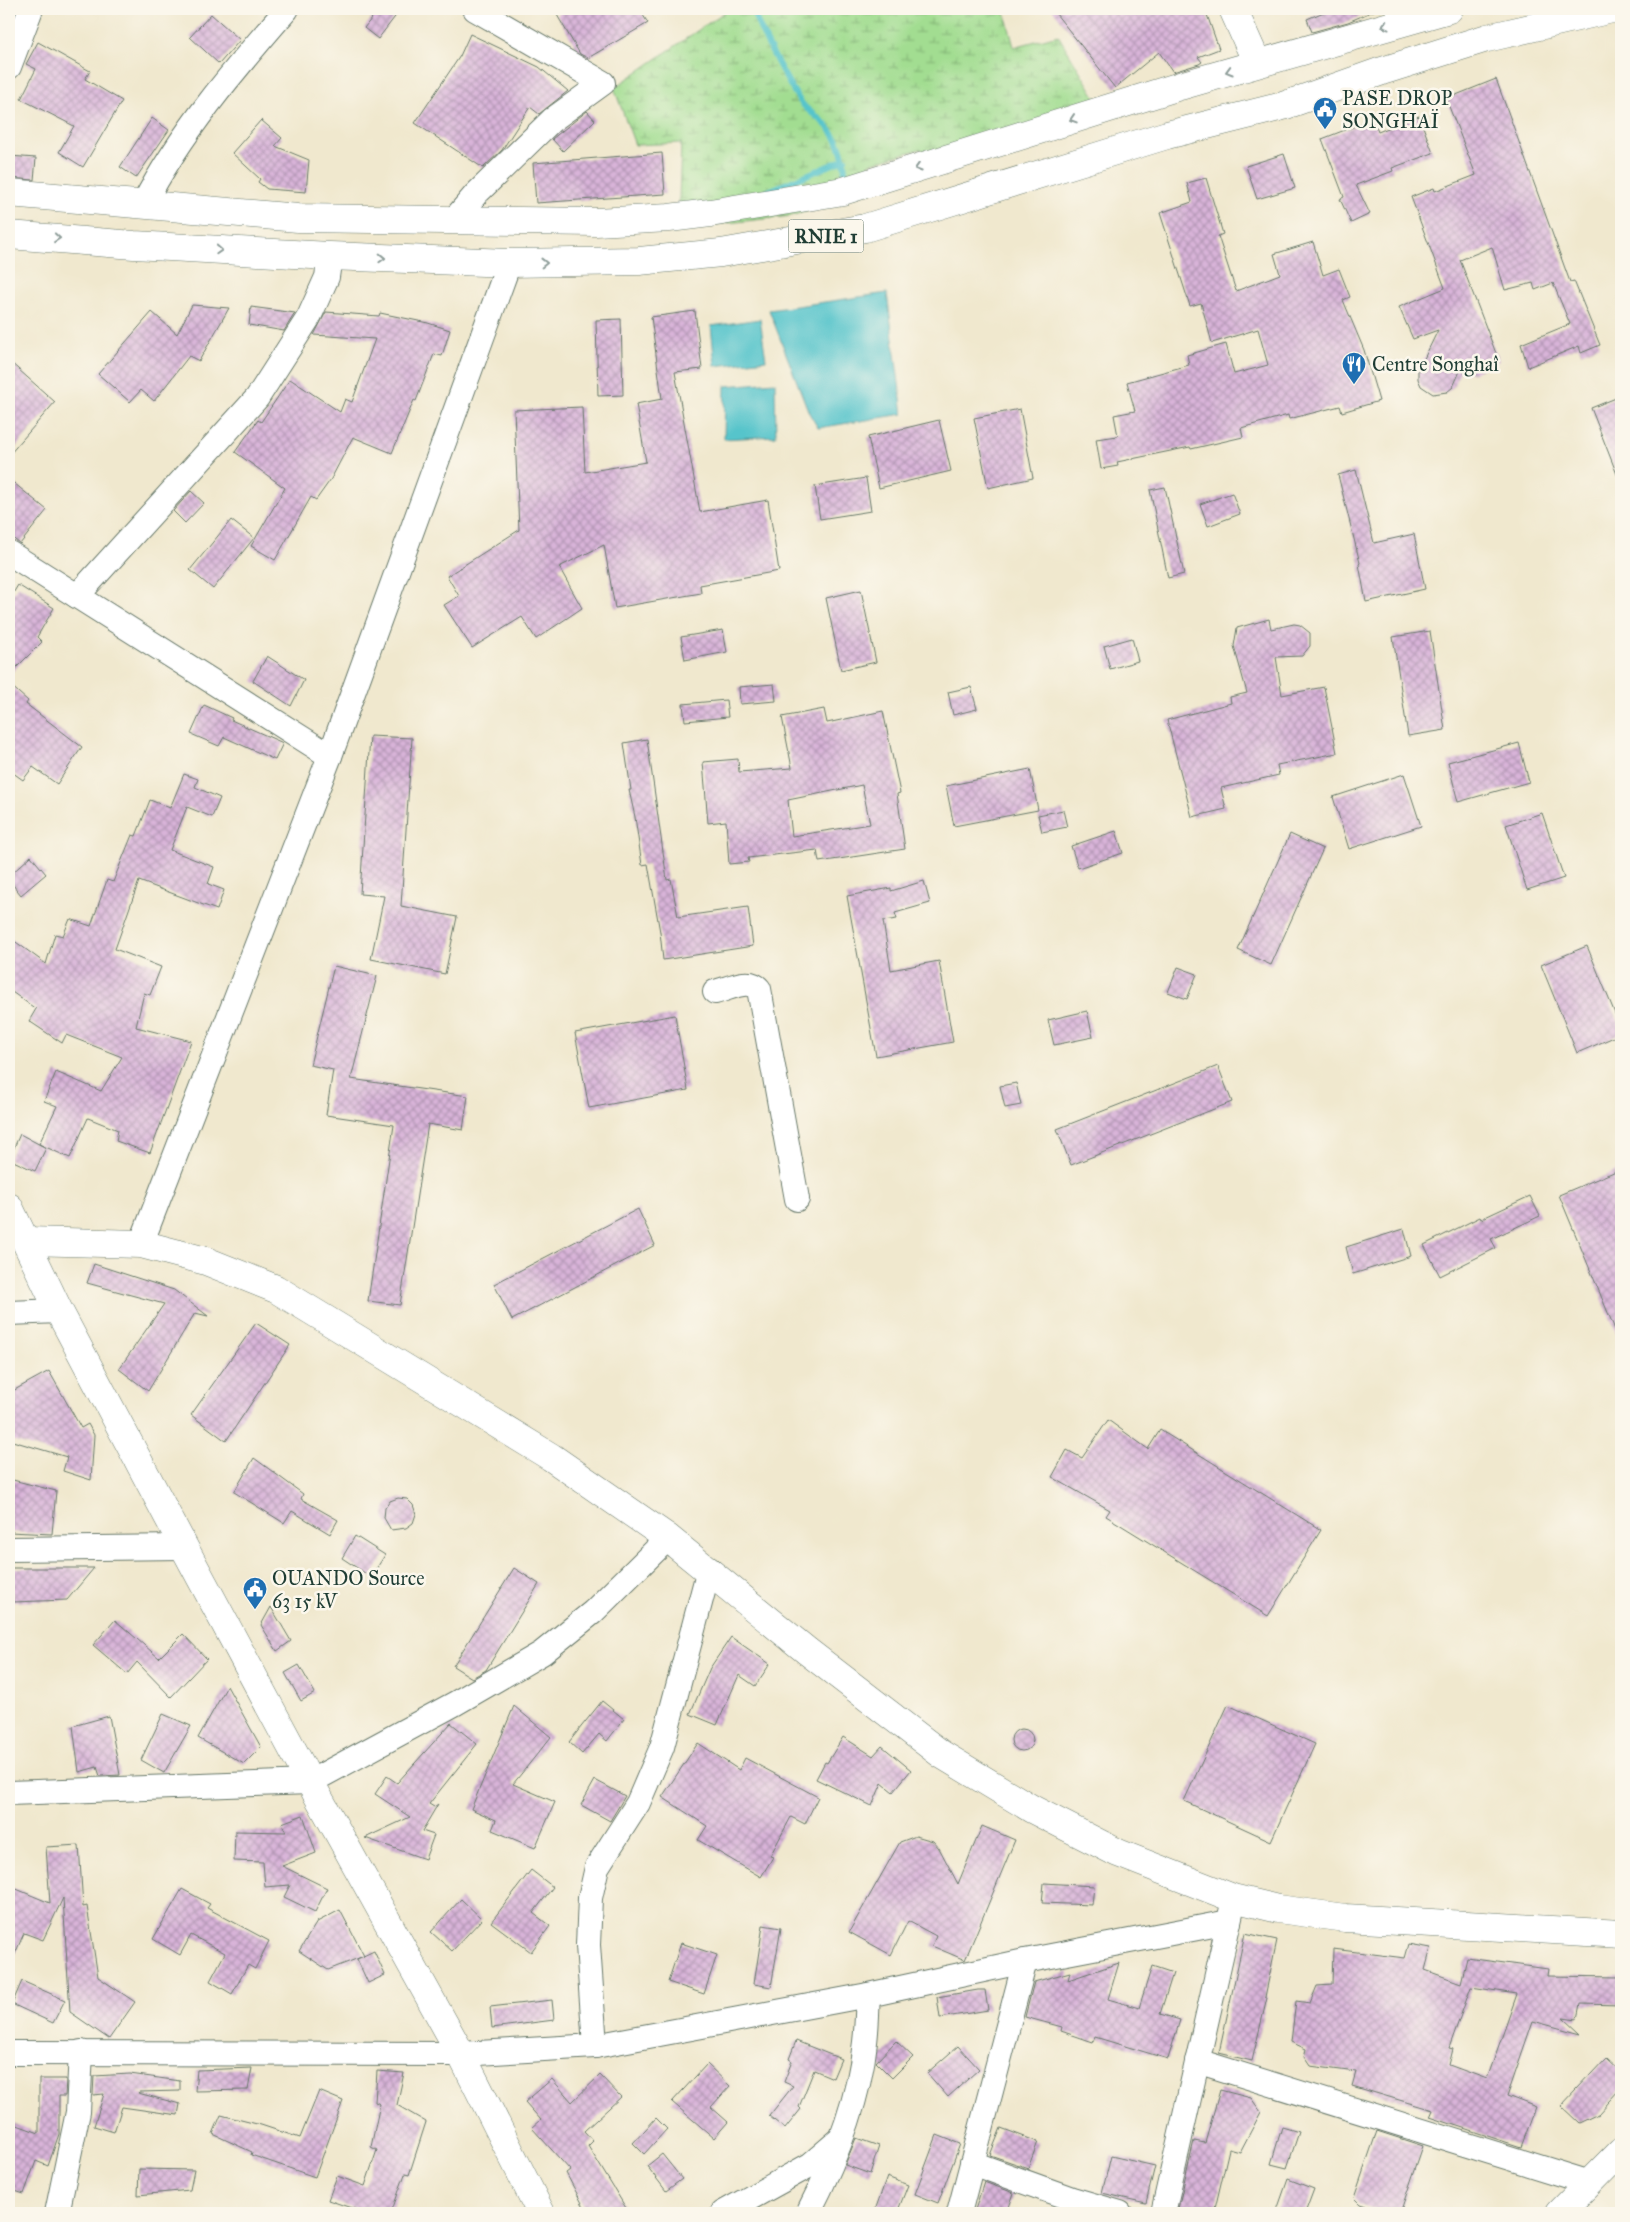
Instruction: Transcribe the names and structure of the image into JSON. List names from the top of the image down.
{
  "streets": {
    "main road": ["RNIE 1"]
  },
  "places": {
    "public building": ["PASE DROP SONGHAÏ", "OUANDO Source 63 15 kV"],
    "restaurant": ["Centre Songhaî"]
  }
}
